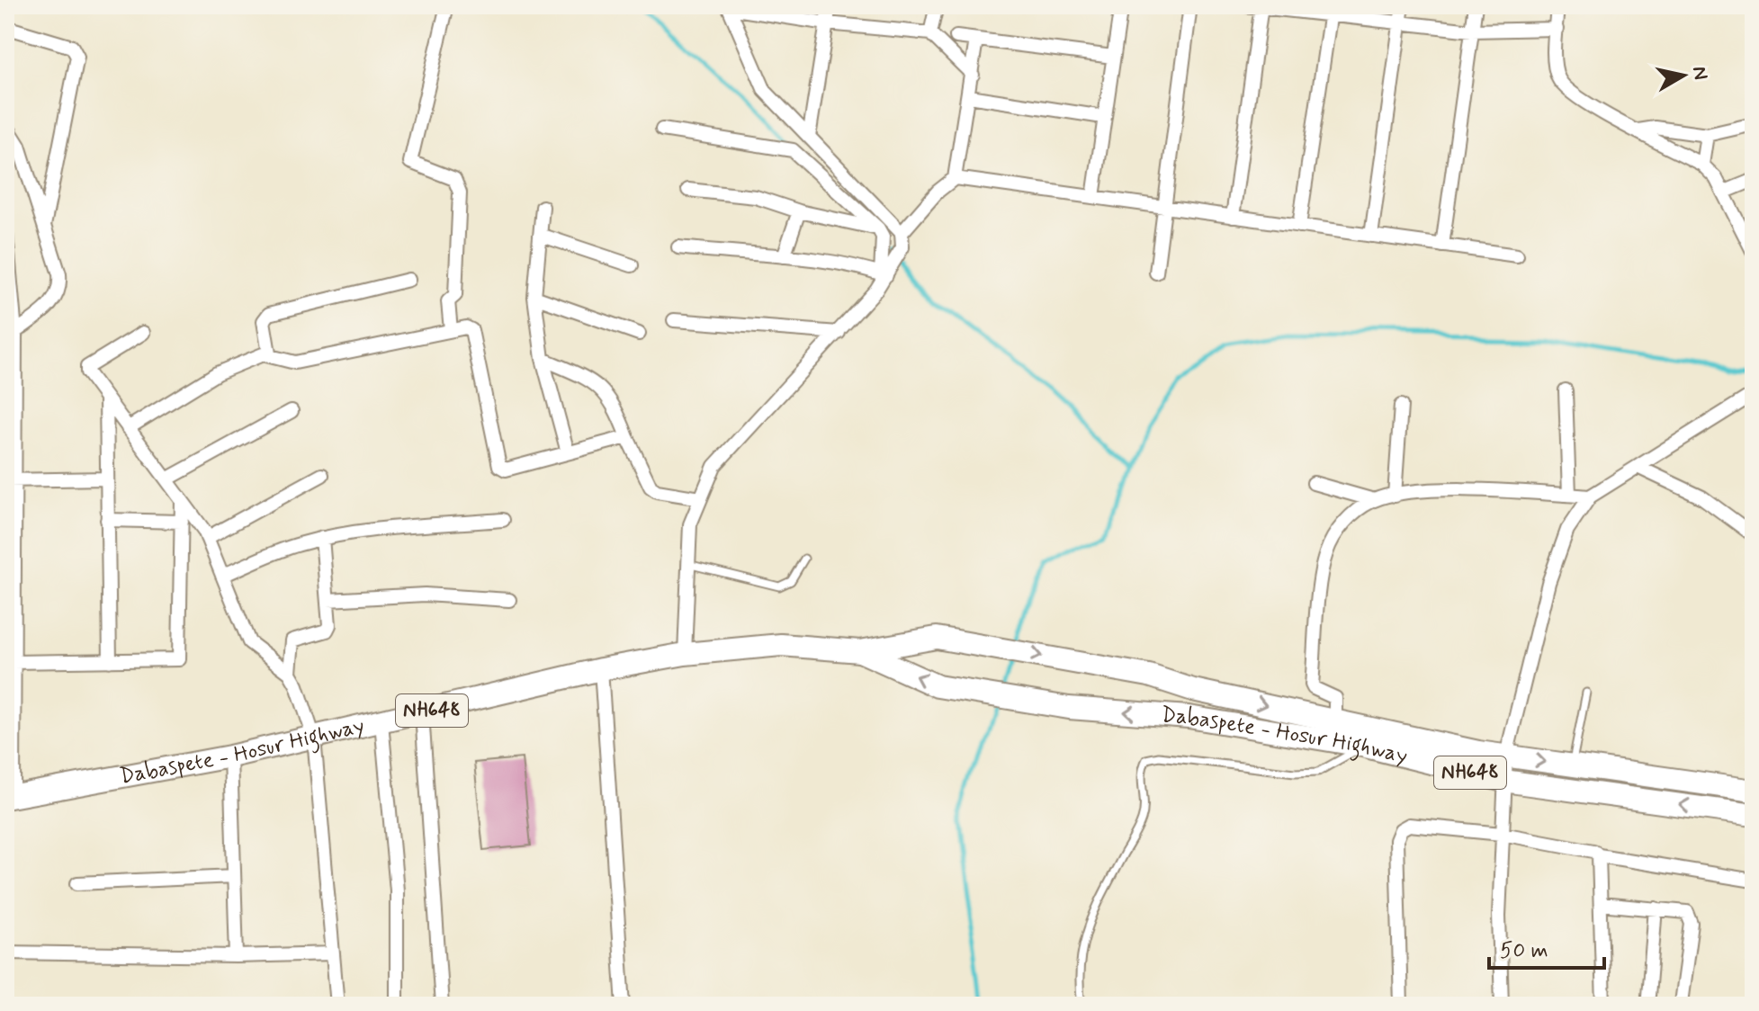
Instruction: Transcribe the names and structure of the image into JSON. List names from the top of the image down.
{
  "streets": {
    "highway": ["NH648", "Dabaspete - Hosur Highway"]
  },
  "crossings": [
    ["NH648", "Dabaspete - Hosur Highway"]
  ],
  "scale_bar": "50 m",
  "north": "right"
}
